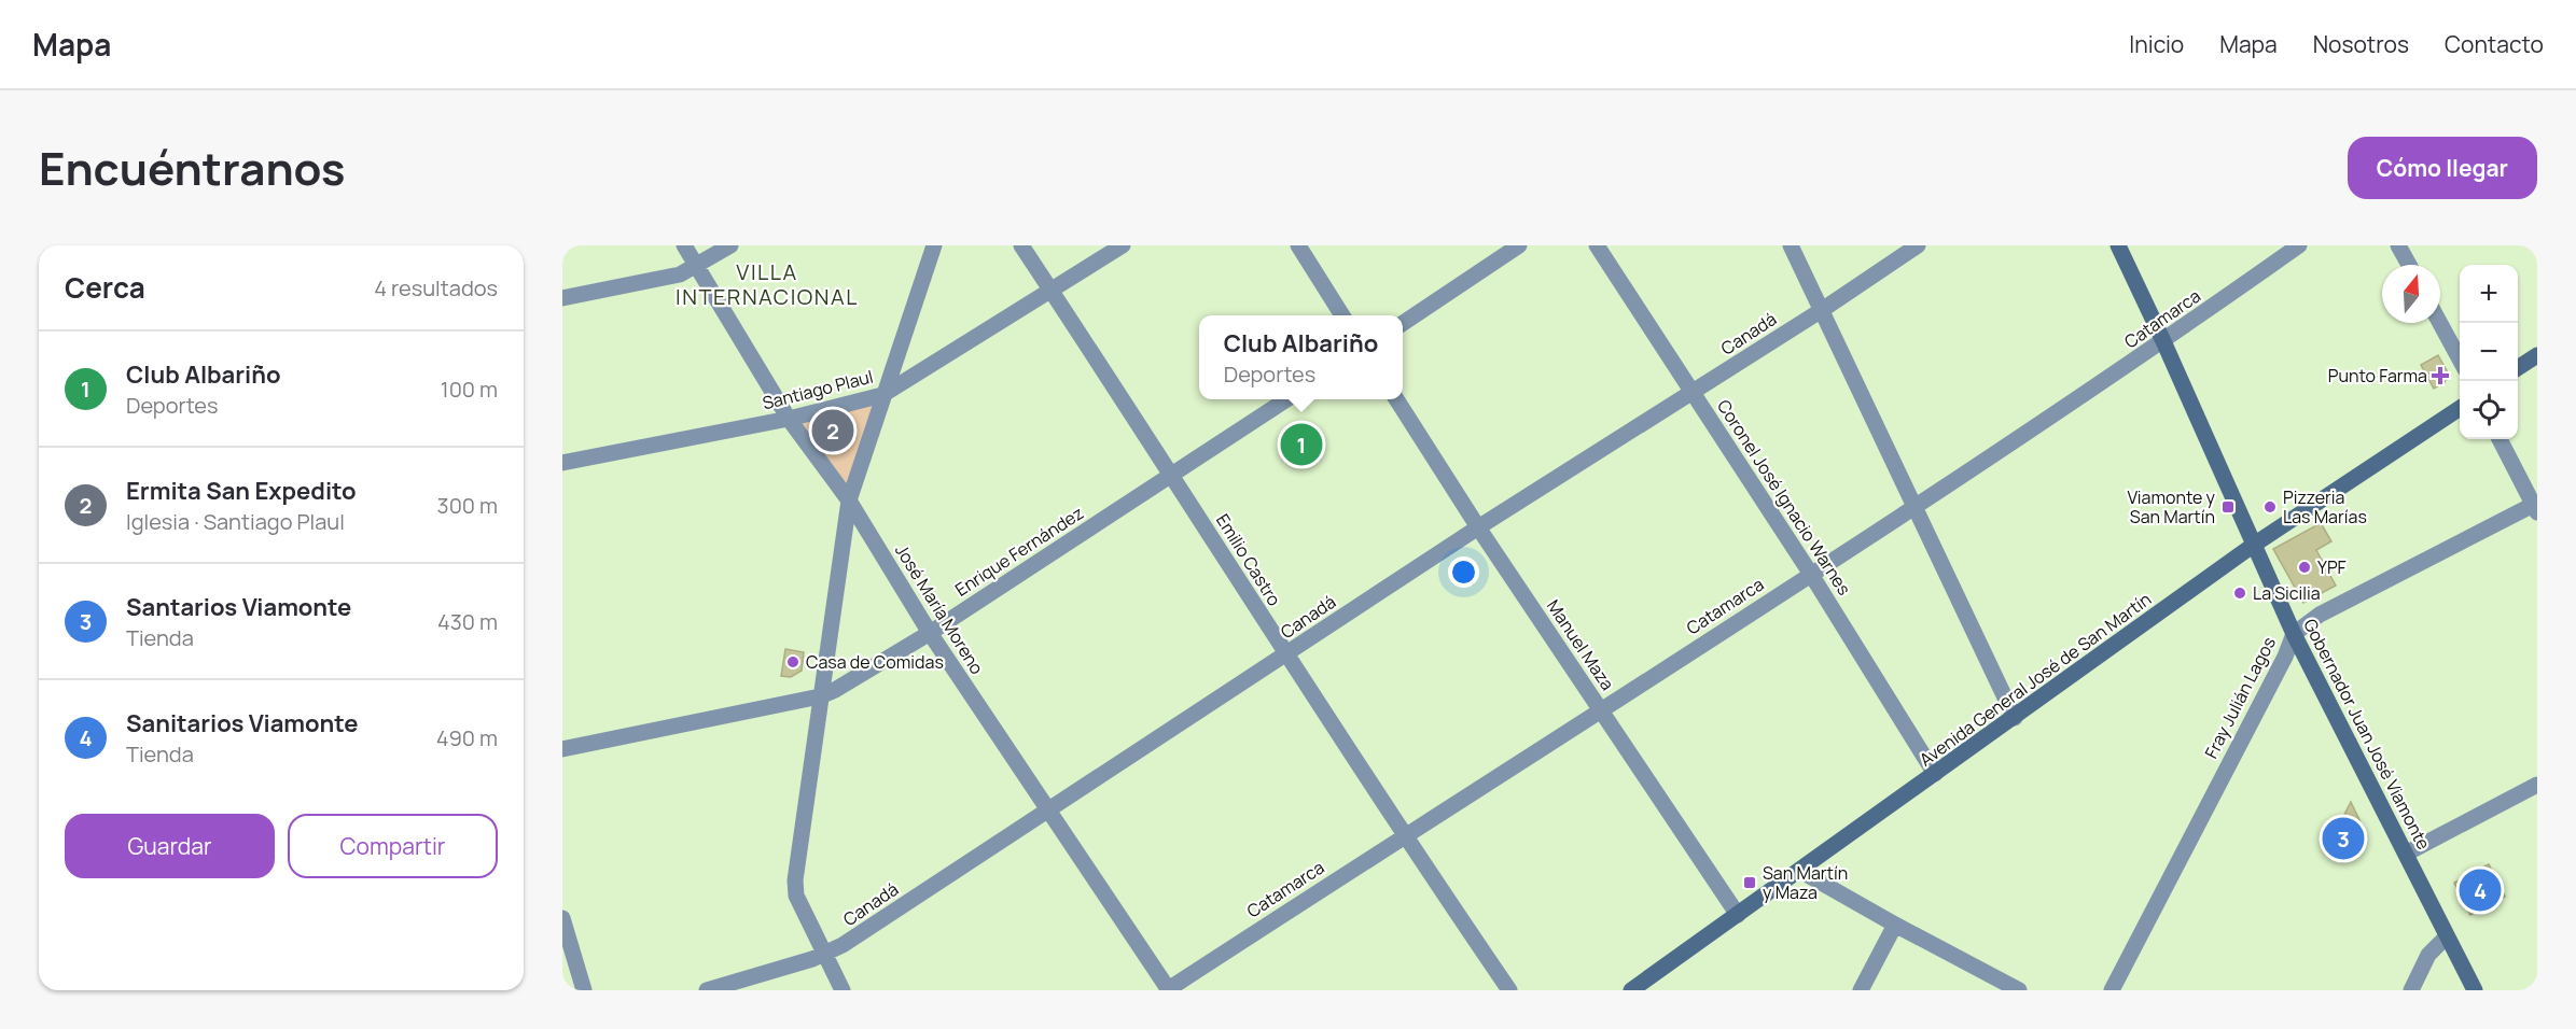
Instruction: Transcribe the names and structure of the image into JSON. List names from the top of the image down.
{
  "streets": {
    "main road": ["Avenida General José de San Martín", "Gobernador Juan José Viamonte"],
    "street": [
      "Catamarca",
      "Canadá",
      "Santiago Plaul",
      "Coronel José Ignacio Warnes",
      "Enrique Fernández",
      "Emilio Castro",
      "José María Moreno",
      "Manuel Maza",
      "Fray Julián Lagos"
    ]
  },
  "crossings": [
    ["Catamarca", "Coronel José Ignacio Warnes"],
    ["Catamarca", "Emilio Castro"],
    ["Catamarca", "José María Moreno"],
    ["Catamarca", "Manuel Maza"],
    ["Catamarca", "Gobernador Juan José Viamonte"],
    ["Canadá", "Coronel José Ignacio Warnes"],
    ["Canadá", "Emilio Castro"],
    ["Canadá", "José María Moreno"],
    ["Canadá", "Manuel Maza"],
    ["Santiago Plaul", "Emilio Castro"],
    ["Santiago Plaul", "José María Moreno"],
    ["Coronel José Ignacio Warnes", "Avenida General José de San Martín"],
    ["Enrique Fernández", "Emilio Castro"],
    ["Enrique Fernández", "José María Moreno"],
    ["Manuel Maza", "Avenida General José de San Martín"],
    ["Avenida General José de San Martín", "Gobernador Juan José Viamonte"],
    ["Fray Julián Lagos", "Gobernador Juan José Viamonte"]
  ],
  "districts": ["VILLA INTERNACIONAL"],
  "places": {
    "health": ["Punto Farma"],
    "transit": ["Viamonte y San Martín", "San Martín y Maza"],
    "other": [
      "Pizzeria Las Marías",
      "YPF",
      "La Sicilia",
      "Casa de Comidas"
    ]
  },
  "north": "top",
  "page": {
    "header": "Mapa",
    "nav": [
      "Inicio",
      "Mapa",
      "Nosotros",
      "Contacto"
    ],
    "title": "Encuéntranos",
    "buttons": [
      "Cómo llegar",
      ["Guardar", "Compartir"]
    ],
    "heading": ["Cerca", "4 resultados"],
    "map_buttons": ["+", "−"],
    "popup": ["Club Albariño", "Deportes"],
    "list": [
      {
        "mark": "1",
        "name": "Club Albariño",
        "note": "Deportes",
        "value": "100 m"
      },
      {
        "mark": "2",
        "name": "Ermita San Expedito",
        "note": "Iglesia · Santiago Plaul",
        "value": "300 m"
      },
      {
        "mark": "3",
        "name": "Santarios Viamonte",
        "note": "Tienda",
        "value": "430 m"
      },
      {
        "mark": "4",
        "name": "Sanitarios Viamonte",
        "note": "Tienda",
        "value": "490 m"
      }
    ],
    "pins": [
      "2",
      "1",
      "3",
      "4"
    ]
  }
}
